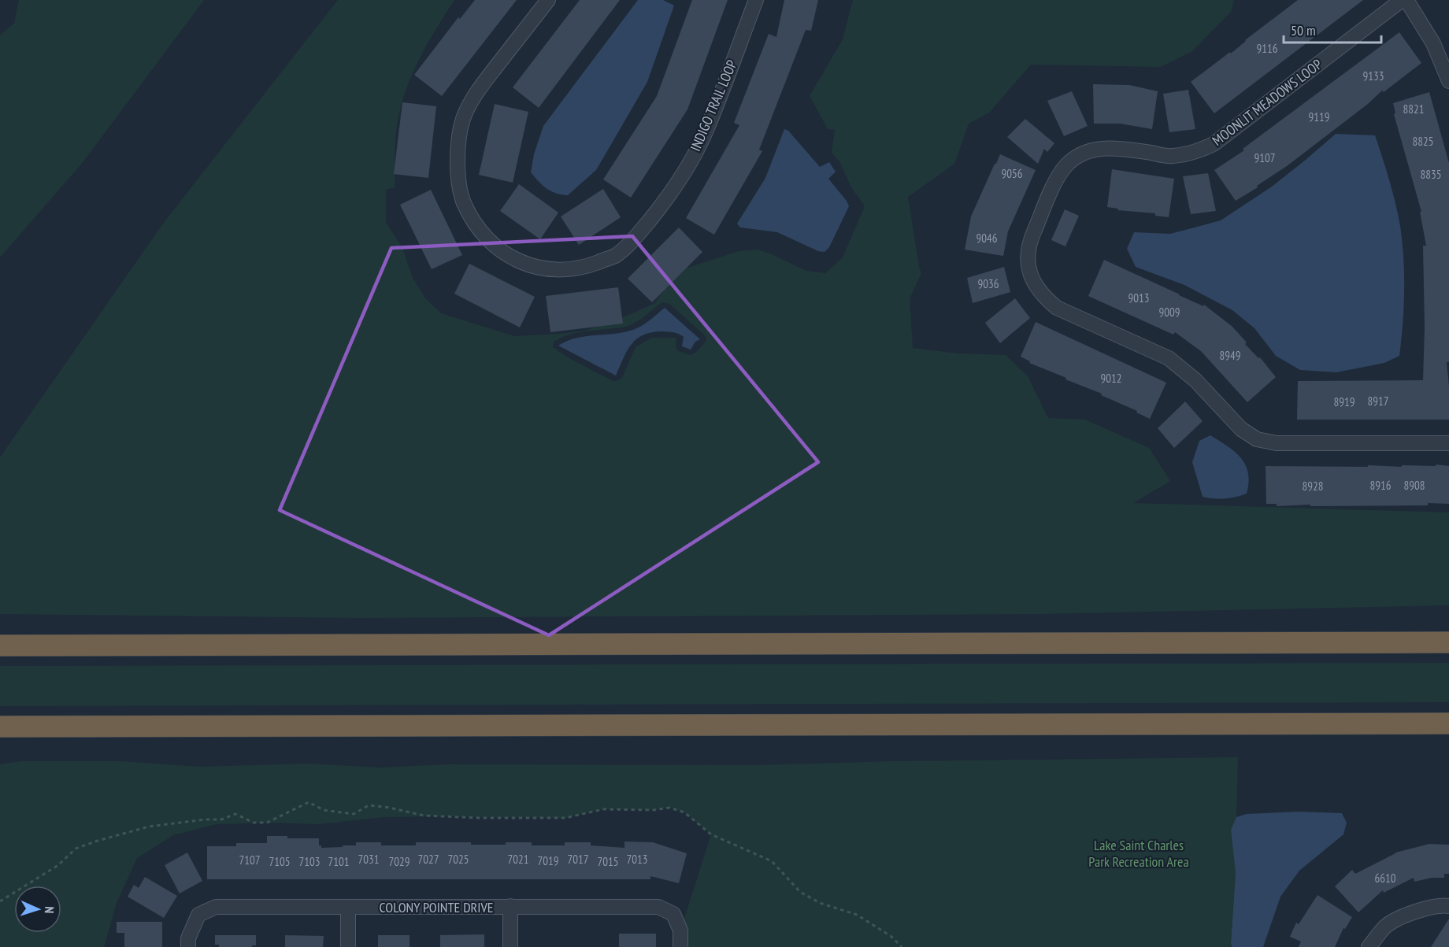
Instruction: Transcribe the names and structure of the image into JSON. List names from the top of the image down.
{
  "streets": {
    "street": ["MOONLIT MEADOWS LOOP", "INDIGO TRAIL LOOP", "COLONY POINTE DRIVE"]
  },
  "parks": ["Lake Saint Charles Park Recreation Area"],
  "house_numbers": [
    "9116",
    "9133",
    "8821",
    "9119",
    "8825",
    "9107",
    "9056",
    "8835",
    "9046",
    "9036",
    "9013",
    "9009",
    "8949",
    "9012",
    "8917",
    "8919",
    "8916",
    "8908",
    "8928",
    "7031",
    "7027",
    "7025",
    "7021",
    "7017",
    "7013",
    "7107",
    "7019",
    "7105",
    "7103",
    "7101",
    "7029",
    "7015",
    "6610"
  ],
  "scale_bar": "50 m",
  "north": "right"
}
